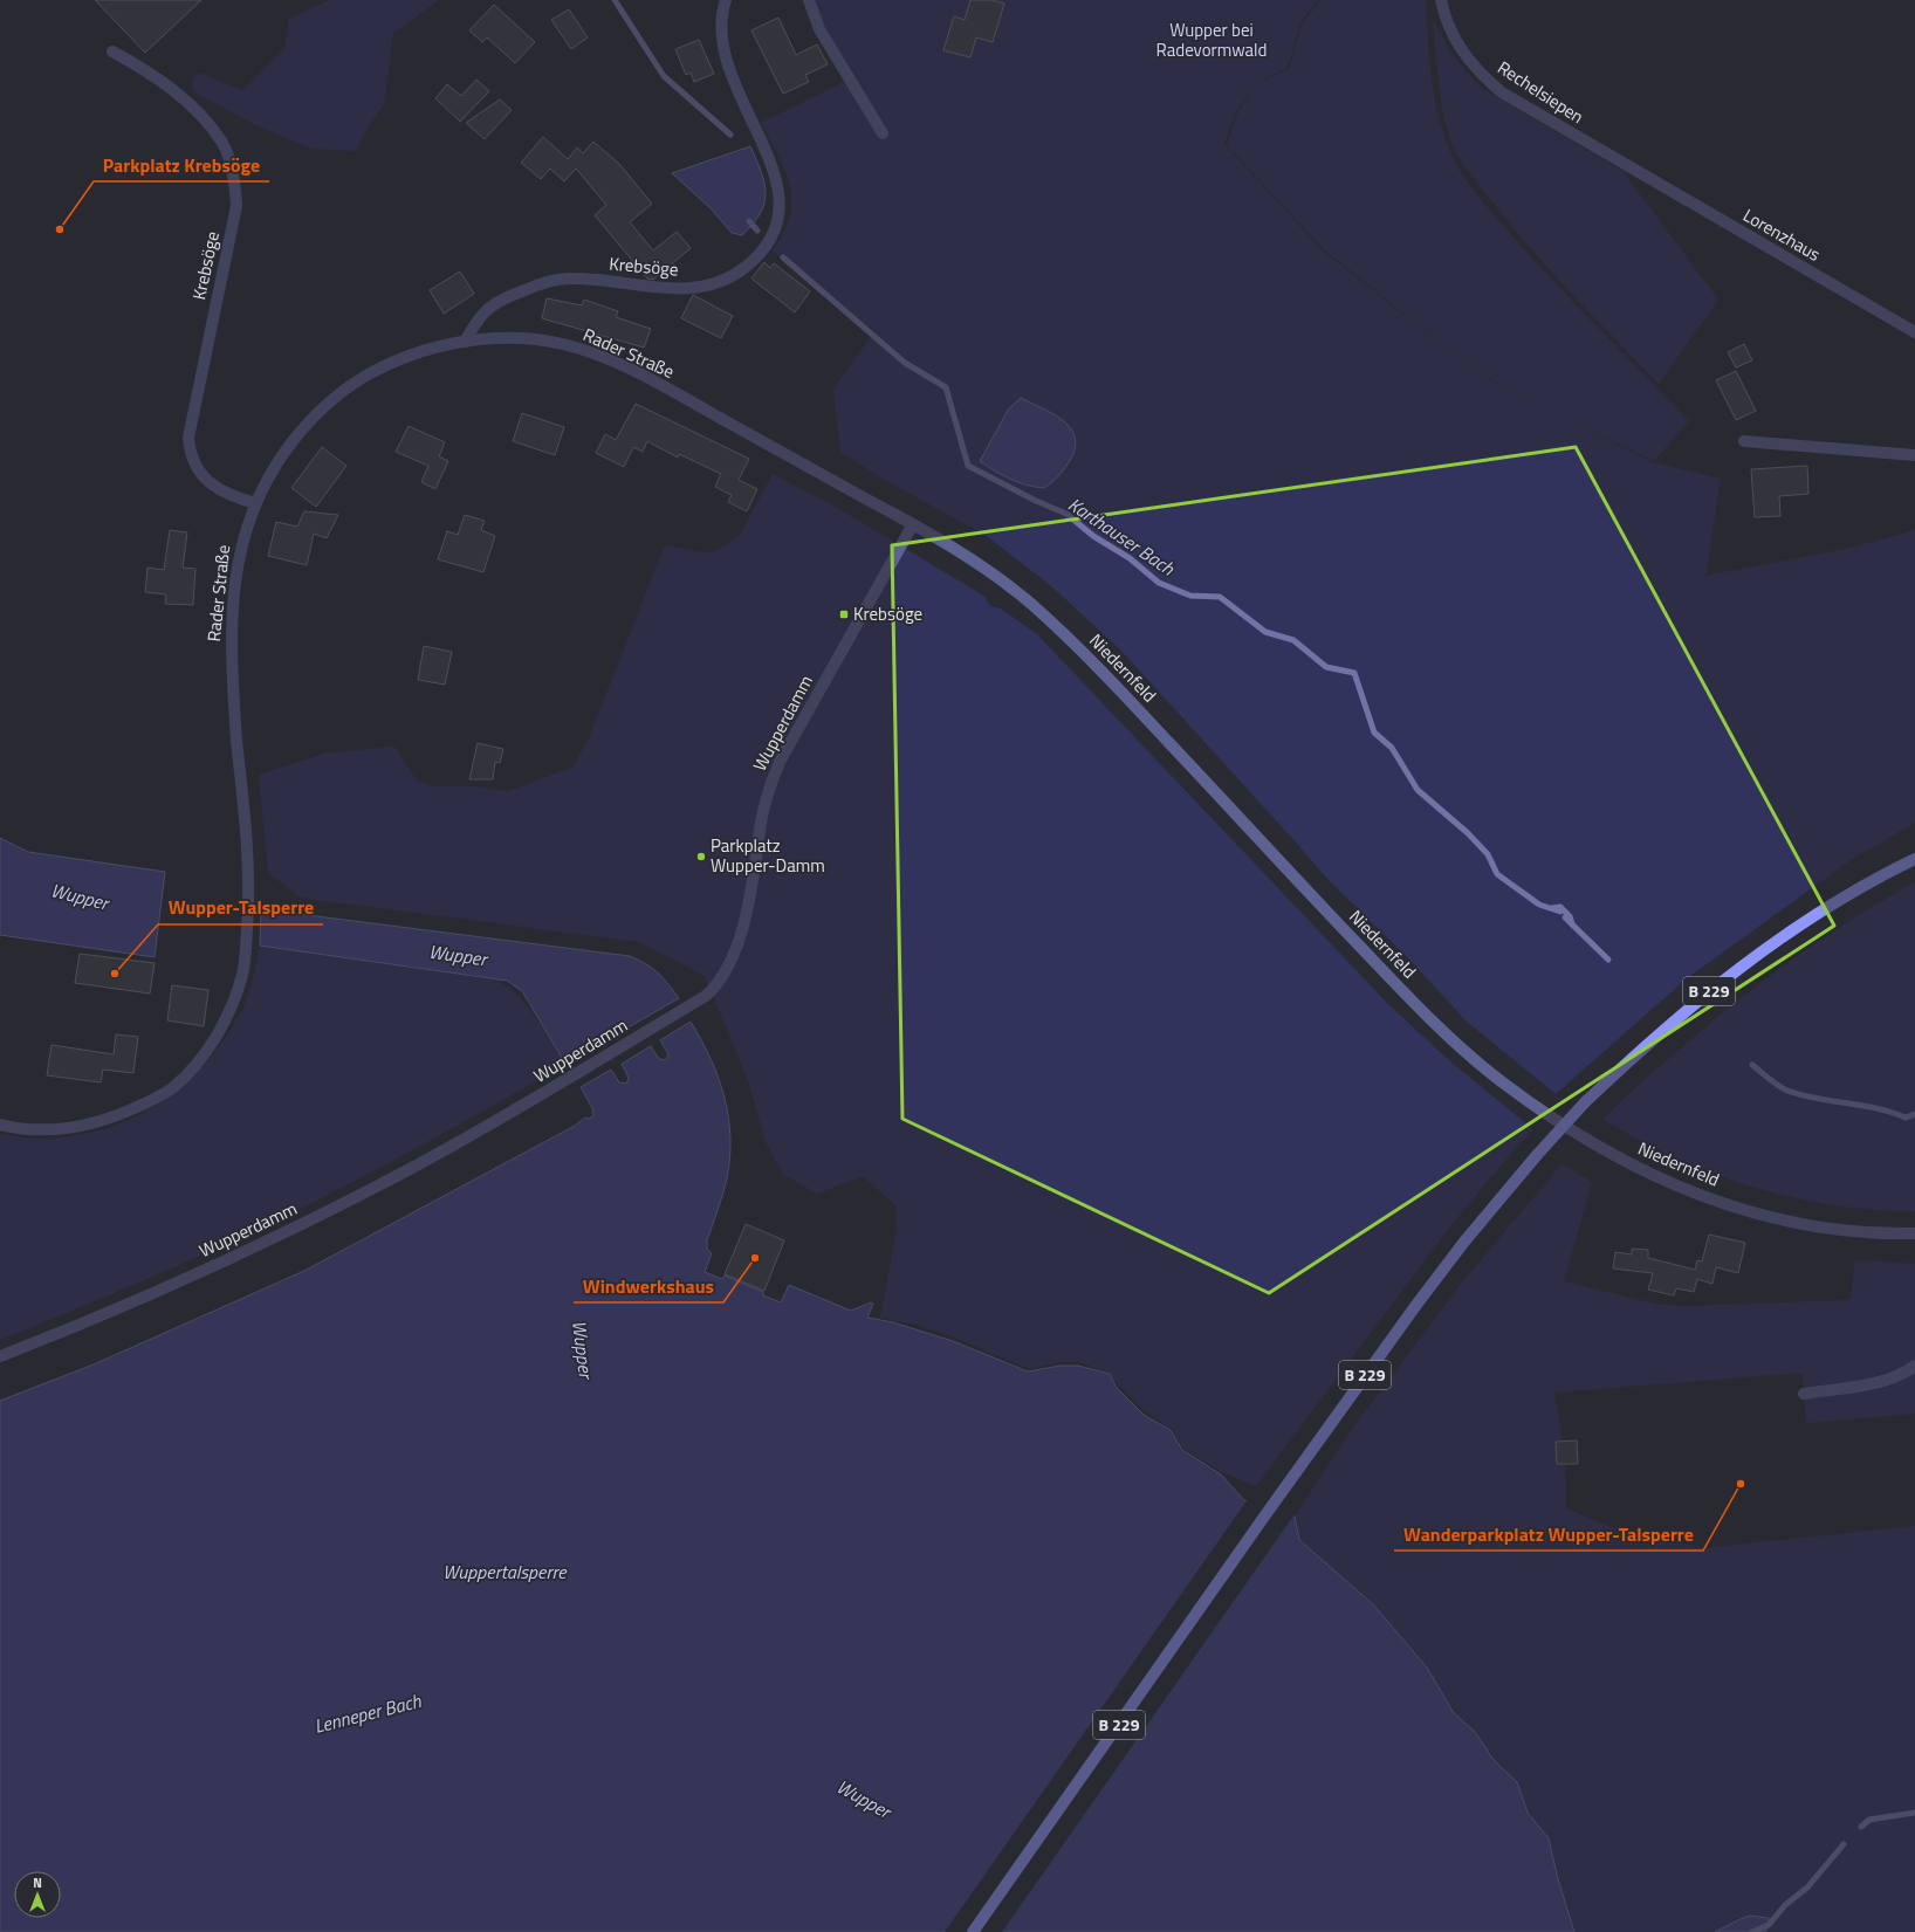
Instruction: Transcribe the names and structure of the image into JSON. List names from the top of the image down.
{
  "streets": {
    "main road": ["B 229"],
    "street": [
      "Rechelsiepen",
      "Lorenzhaus",
      "Krebsöge",
      "Rader Straße",
      "Niedernfeld",
      "Wupperdamm"
    ]
  },
  "crossings": [
    ["Rechelsiepen", "Lorenzhaus"],
    ["Krebsöge", "Rader Straße"],
    ["Rader Straße", "Niedernfeld"],
    ["Rader Straße", "Wupperdamm"],
    ["Niedernfeld", "Wupperdamm"]
  ],
  "water": [
    "Karthauser Bach",
    "Wupper",
    "Wuppertalsperre",
    "Lenneper Bach"
  ],
  "parks": ["Wupper bei Radevormwald"],
  "places": {
    "other": [
      "Parkplatz Krebsöge",
      "Parkplatz Wupper-Damm",
      "Wupper-Talsperre",
      "Windwerkshaus",
      "Wanderparkplatz Wupper-Talsperre"
    ],
    "transit": ["Krebsöge"]
  },
  "north": "top"
}
